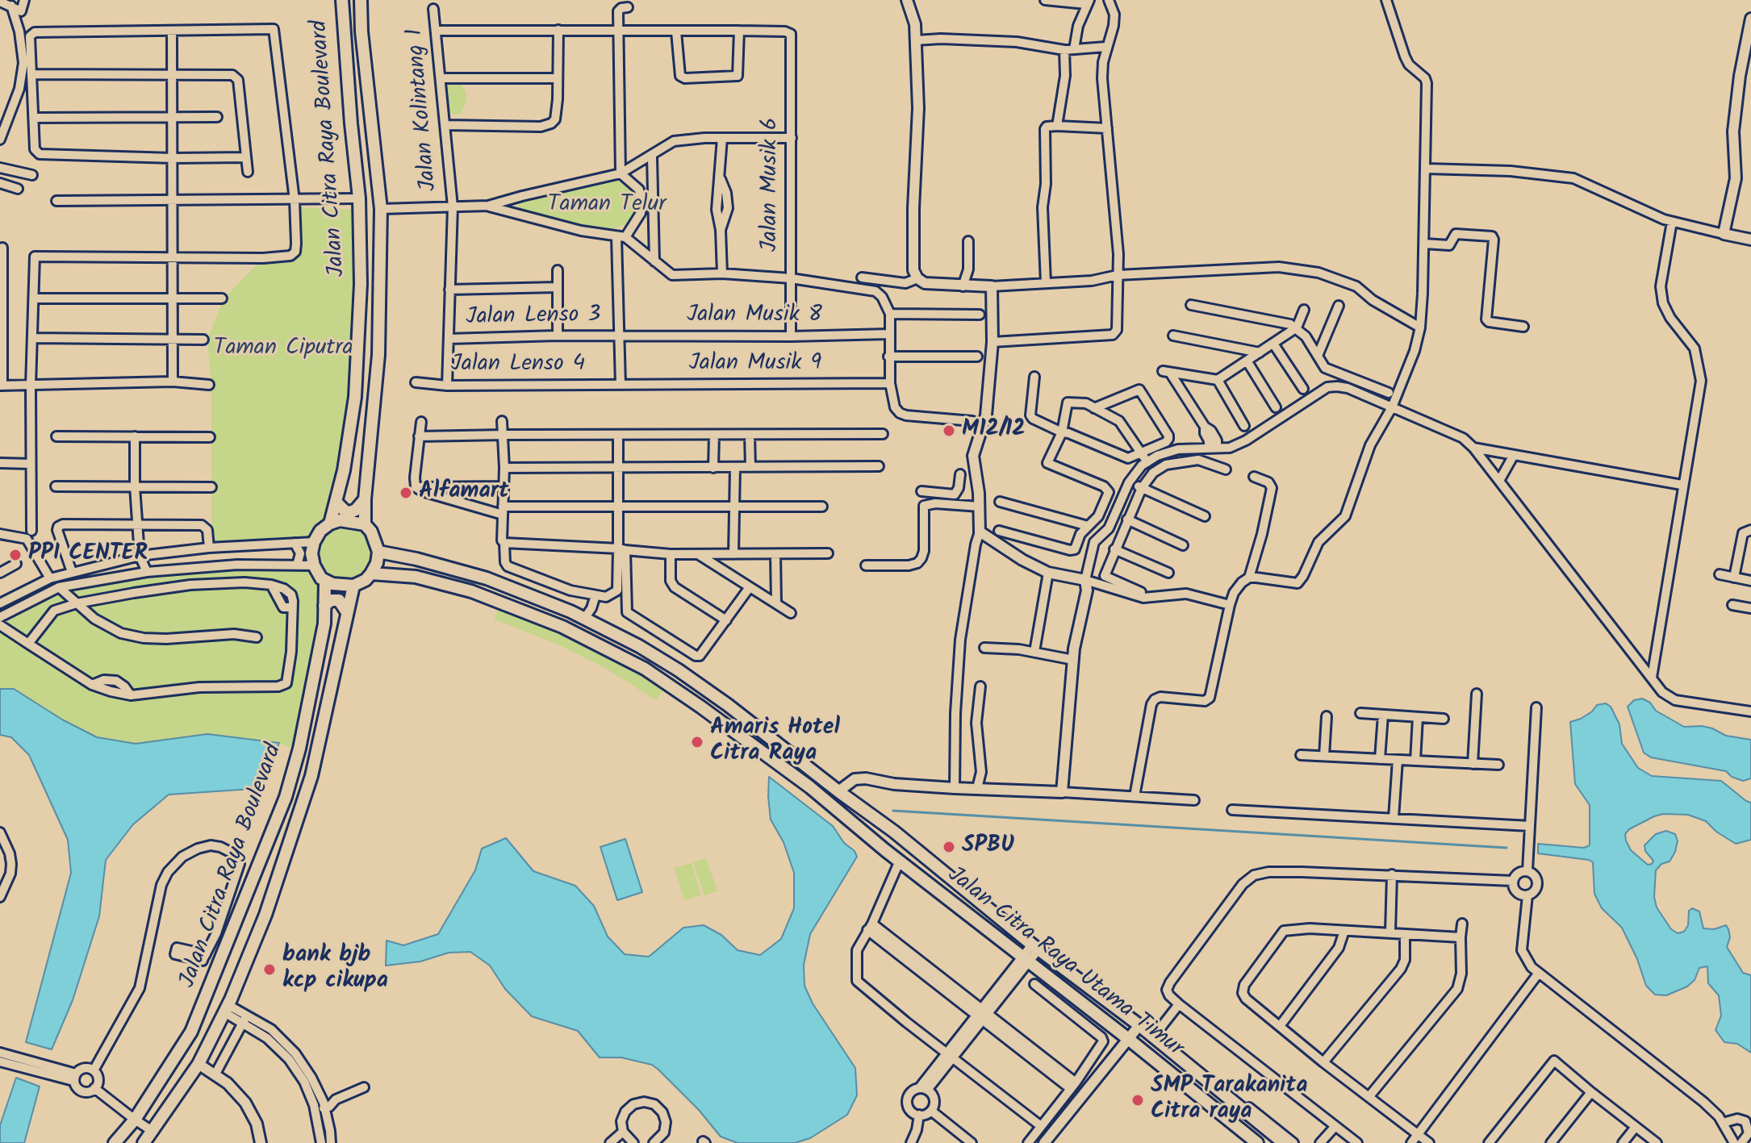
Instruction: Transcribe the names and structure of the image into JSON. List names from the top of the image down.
{
  "streets": {
    "main road": ["Jalan Citra Raya Boulevard", "Jalan Citra Raya Utama Timur"],
    "street": [
      "Jalan Kolintang 1",
      "Jalan Musik 6",
      "Jalan Musik 8",
      "Jalan Lenso 3",
      "Jalan Musik 9",
      "Jalan Lenso 4"
    ]
  },
  "crossings": [
    ["Jalan Kolintang 1", "Jalan Lenso 3"],
    ["Jalan Kolintang 1", "Jalan Lenso 4"],
    ["Jalan Citra Raya Boulevard", "Jalan Citra Raya Utama Timur"],
    ["Jalan Musik 6", "Jalan Musik 8"],
    ["Jalan Musik 8", "Jalan Lenso 3"],
    ["Jalan Musik 9", "Jalan Lenso 4"]
  ],
  "parks": ["Taman Telur", "Taman Ciputra"],
  "places": [
    "M12/12",
    "Alfamart",
    "PPI CENTER",
    "Amaris Hotel Citra Raya",
    "SPBU",
    "bank bjb kcp cikupa",
    "SMP Tarakanita Citra raya"
  ]
}
